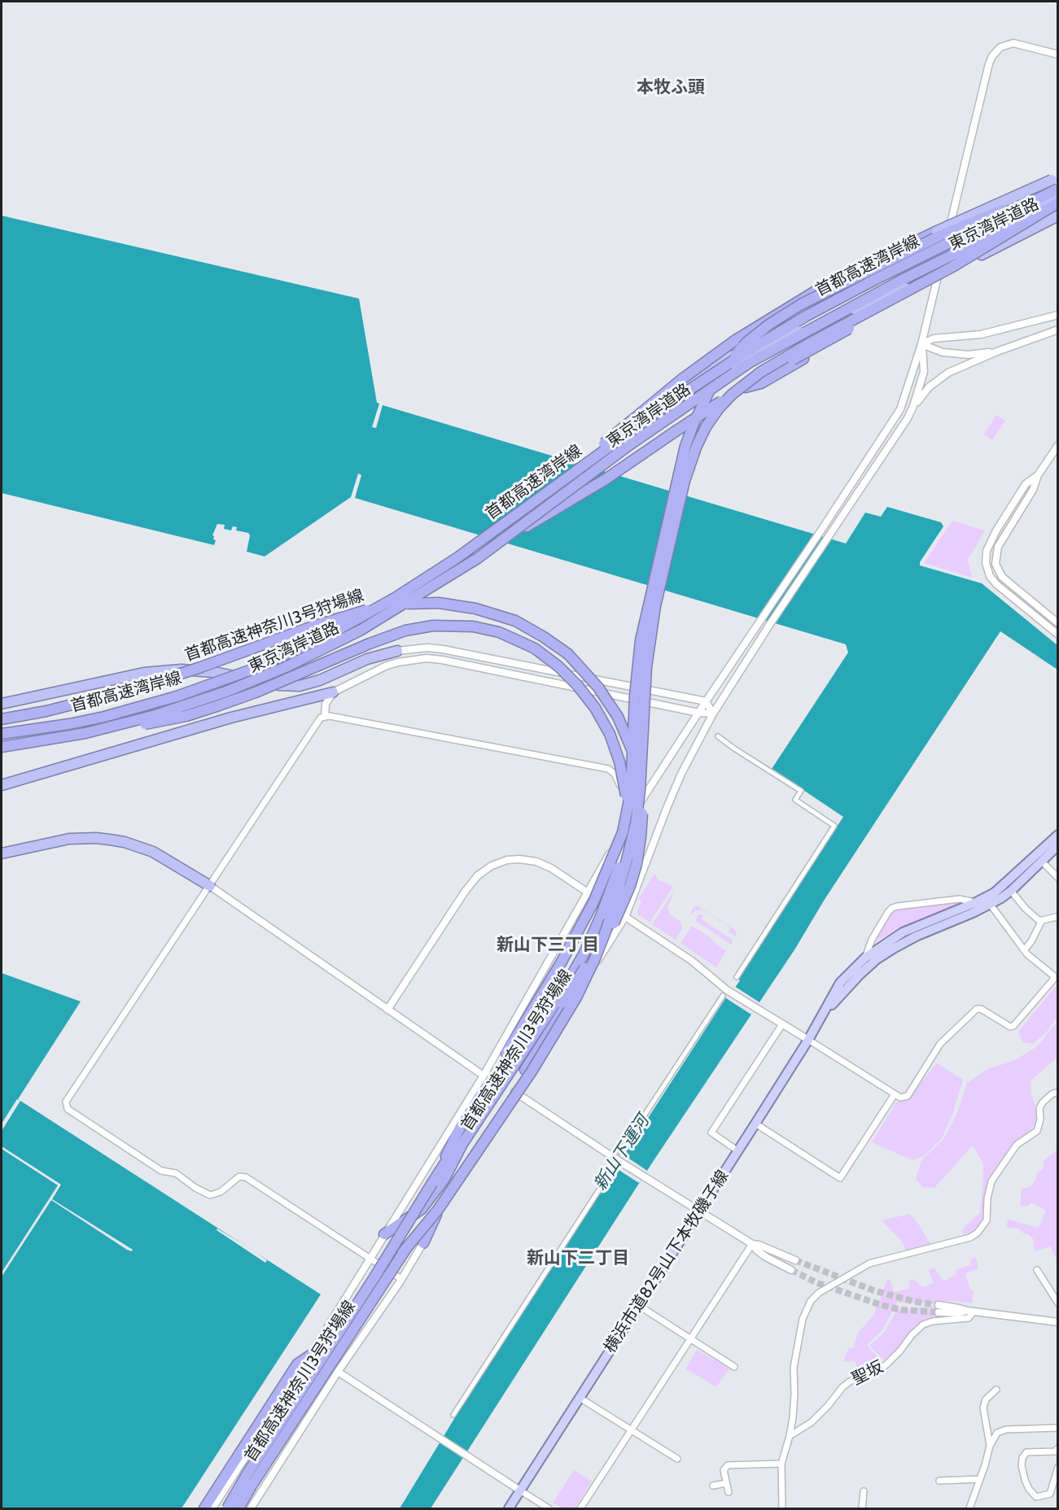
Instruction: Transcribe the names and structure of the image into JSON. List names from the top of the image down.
{
  "streets": {
    "highway": ["東京湾岸道路", "首都高速湾岸線", "首都高速神奈川3号狩場線"],
    "main road": ["横浜市道82号山下本牧磯子線"],
    "street": ["聖坂"]
  },
  "crossings": [
    ["東京湾岸道路", "首都高速湾岸線"],
    ["首都高速湾岸線", "首都高速神奈川3号狩場線"]
  ],
  "districts": ["本牧ふ頭", "新山下三丁目", "新山下二丁目"],
  "water": ["新山下運河"]
}
